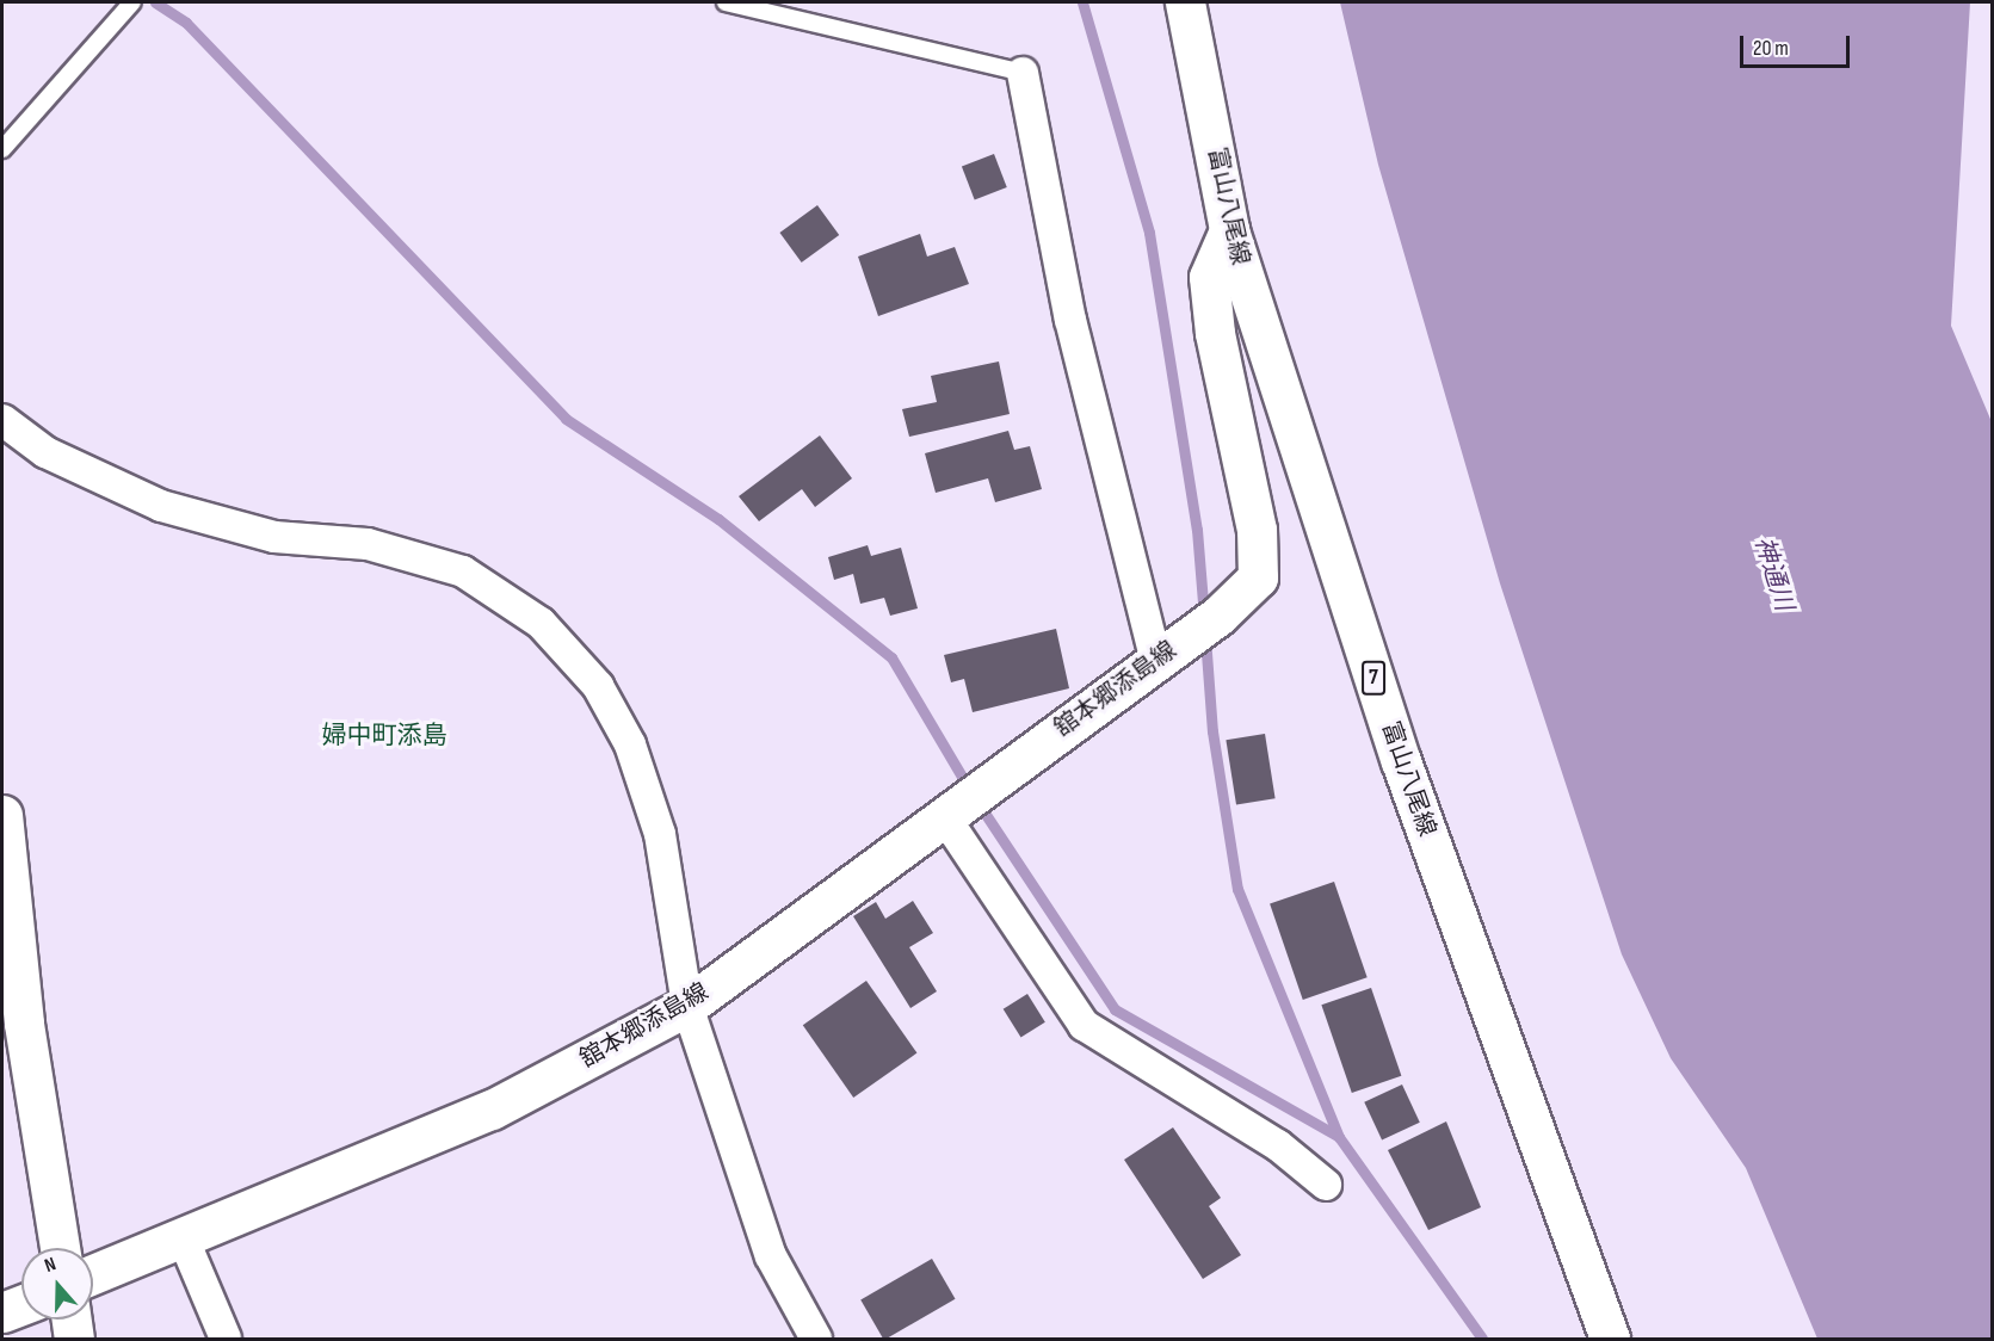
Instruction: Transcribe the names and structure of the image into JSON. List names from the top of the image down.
{
  "streets": {
    "main road": ["富山八尾線", "7", "舘本郷添島線"]
  },
  "crossings": [
    ["富山八尾線", "舘本郷添島線"]
  ],
  "districts": ["婦中町添島"],
  "water": ["神通川"],
  "scale_bar": "20 m",
  "north": "top"
}
